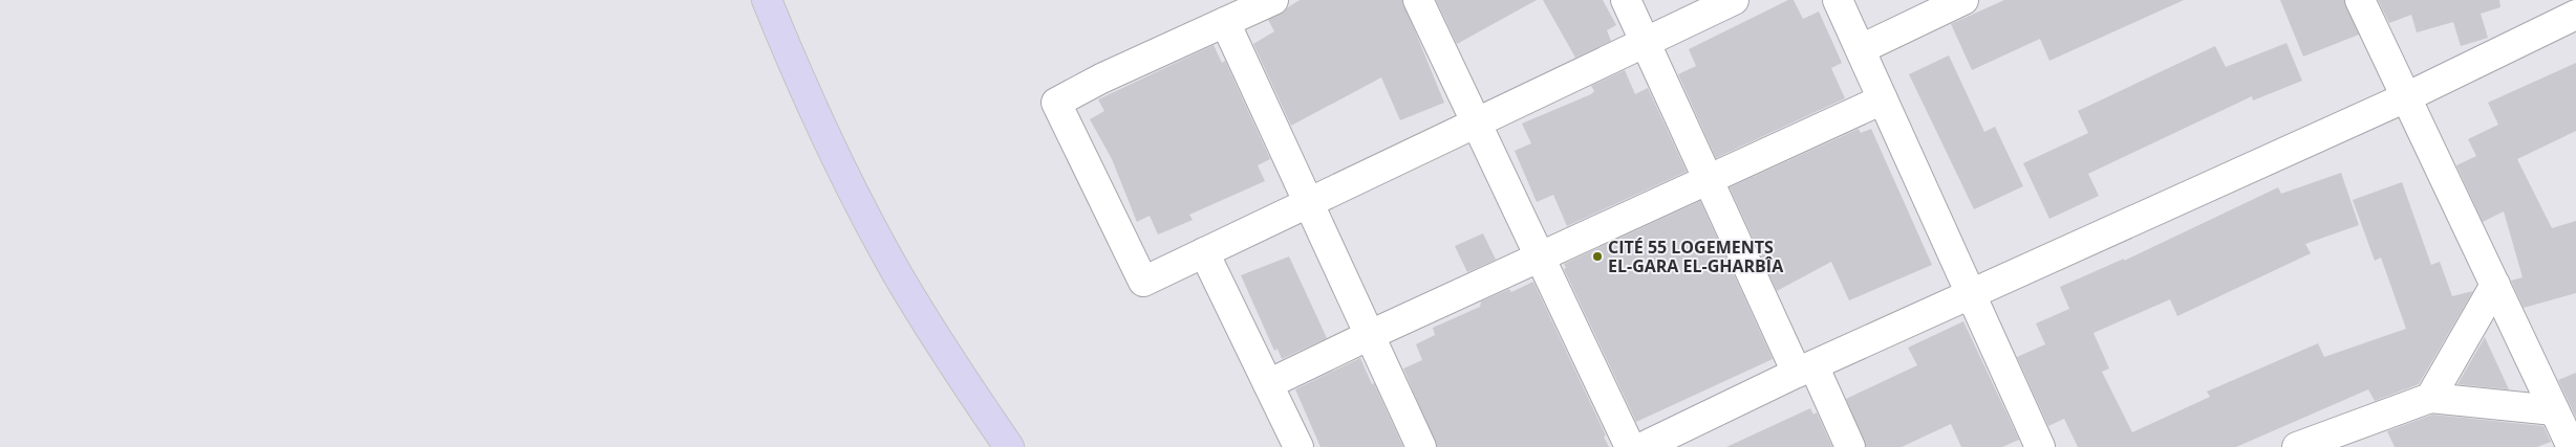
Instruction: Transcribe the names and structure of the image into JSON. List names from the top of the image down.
{
  "places": ["CITÉ 55 LOGEMENTS EL-GARA EL-GHARBÎA"]
}
